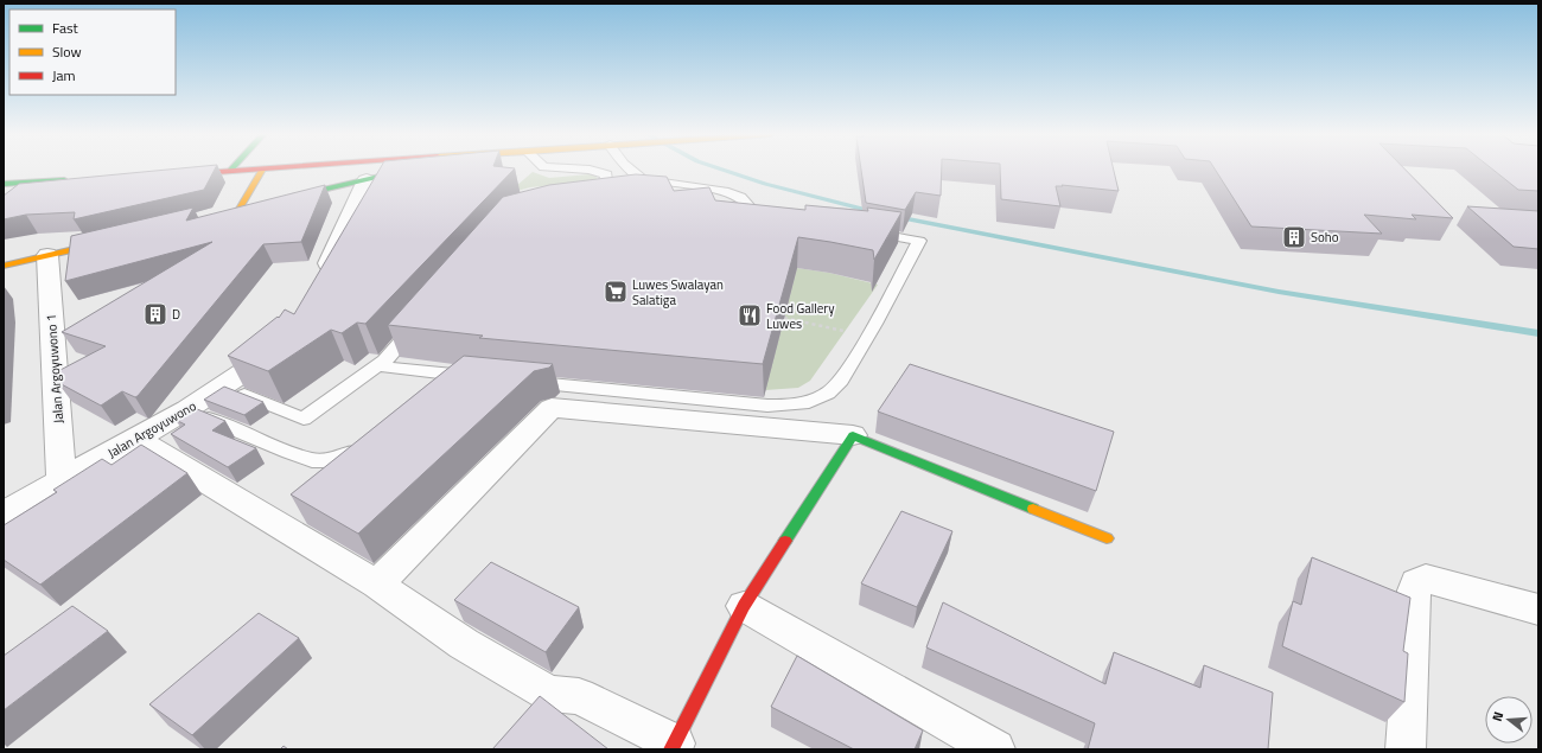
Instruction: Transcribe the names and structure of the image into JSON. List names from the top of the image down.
{
  "streets": {
    "street": ["Jalan Argoyuwono 1", "Jalan Argoyuwono"]
  },
  "crossings": [
    ["Jalan Argoyuwono 1", "Jalan Argoyuwono"]
  ],
  "places": {
    "building": ["Soho", "D"],
    "supermarket": ["Luwes Swalayan Salatiga"],
    "restaurant": ["Food Gallery Luwes"]
  },
  "legend": ["Fast", "Slow", "Jam"],
  "north": "left"
}
